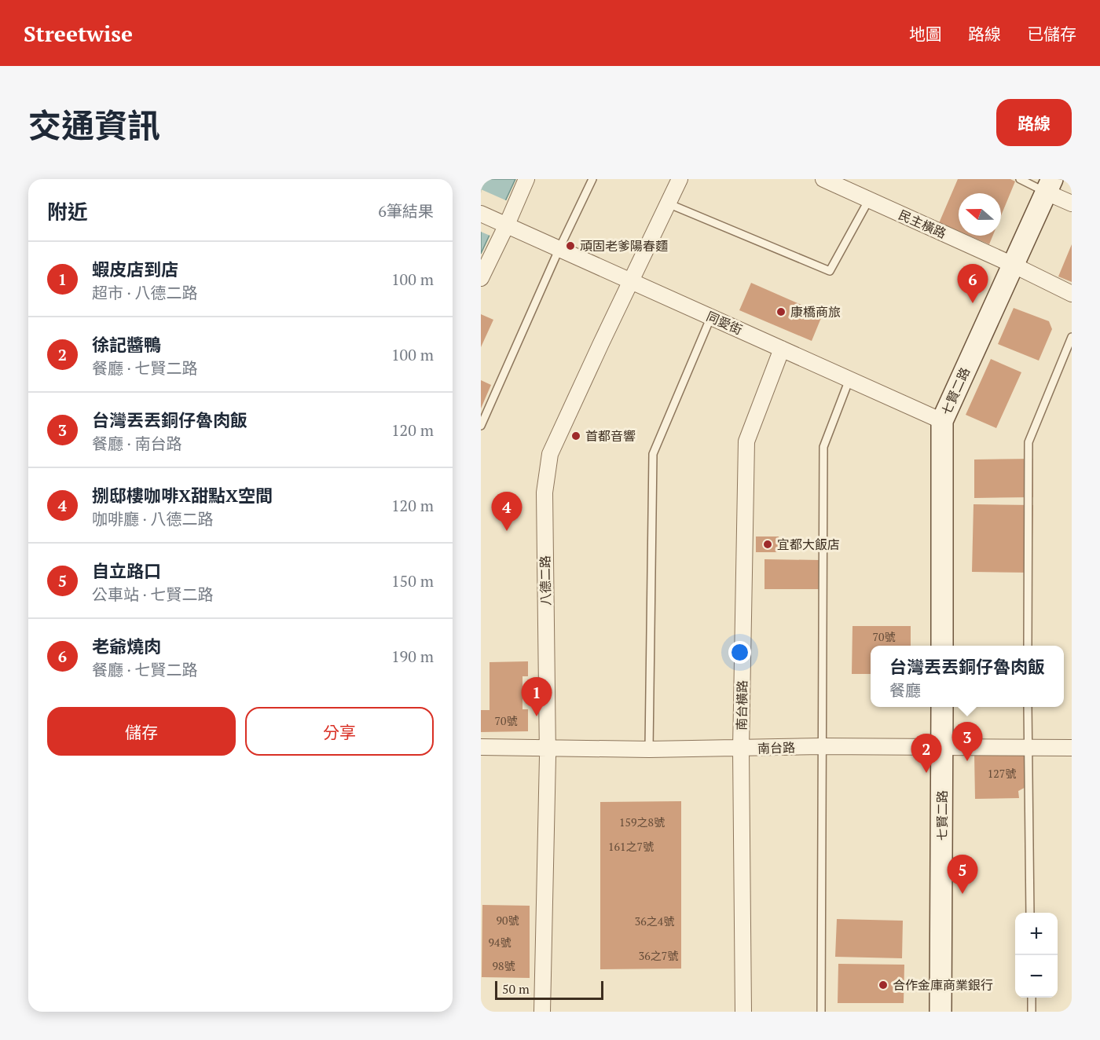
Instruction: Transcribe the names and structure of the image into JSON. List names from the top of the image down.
{
  "streets": {
    "street": [
      "民主橫路",
      "同愛街",
      "七賢二路",
      "八德二路",
      "南台橫路",
      "南台路"
    ]
  },
  "crossings": [
    ["民主橫路", "七賢二路"],
    ["同愛街", "七賢二路"],
    ["同愛街", "八德二路"],
    ["同愛街", "南台橫路"],
    ["七賢二路", "南台路"],
    ["八德二路", "南台路"],
    ["南台橫路", "南台路"]
  ],
  "places": [
    "頑固老爹陽春麵",
    "康橋商旅",
    "首都音響",
    "宜都大飯店",
    "合作金庫商業銀行"
  ],
  "house_numbers": [
    "70號",
    "70號",
    "127號",
    "159之8號",
    "161之7號",
    "90號",
    "36之4號",
    "94號",
    "36之7號",
    "98號"
  ],
  "scale_bar": "50 m",
  "north": "left",
  "page": {
    "header": "Streetwise",
    "nav": ["地圖", "路線", "已儲存"],
    "title": "交通資訊",
    "buttons": [
      "路線",
      ["儲存", "分享"]
    ],
    "heading": ["附近", "6筆結果"],
    "list": [
      {
        "mark": "1",
        "name": "蝦皮店到店",
        "note": "超市 · 八德二路",
        "value": "100 m"
      },
      {
        "mark": "2",
        "name": "徐記醬鴨",
        "note": "餐廳 · 七賢二路",
        "value": "100 m"
      },
      {
        "mark": "3",
        "name": "台灣丟丟銅仔魯肉飯",
        "note": "餐廳 · 南台路",
        "value": "120 m"
      },
      {
        "mark": "4",
        "name": "捌邸樓咖啡X甜點X空間",
        "note": "咖啡廳 · 八德二路",
        "value": "120 m"
      },
      {
        "mark": "5",
        "name": "自立路口",
        "note": "公車站 · 七賢二路",
        "value": "150 m"
      },
      {
        "mark": "6",
        "name": "老爺燒肉",
        "note": "餐廳 · 七賢二路",
        "value": "190 m"
      }
    ],
    "pins": [
      "6",
      "4",
      "1",
      "3",
      "2",
      "5"
    ],
    "popup": ["台灣丟丟銅仔魯肉飯", "餐廳"],
    "map_buttons": ["+", "−"],
    "scale": "50 m"
  }
}
